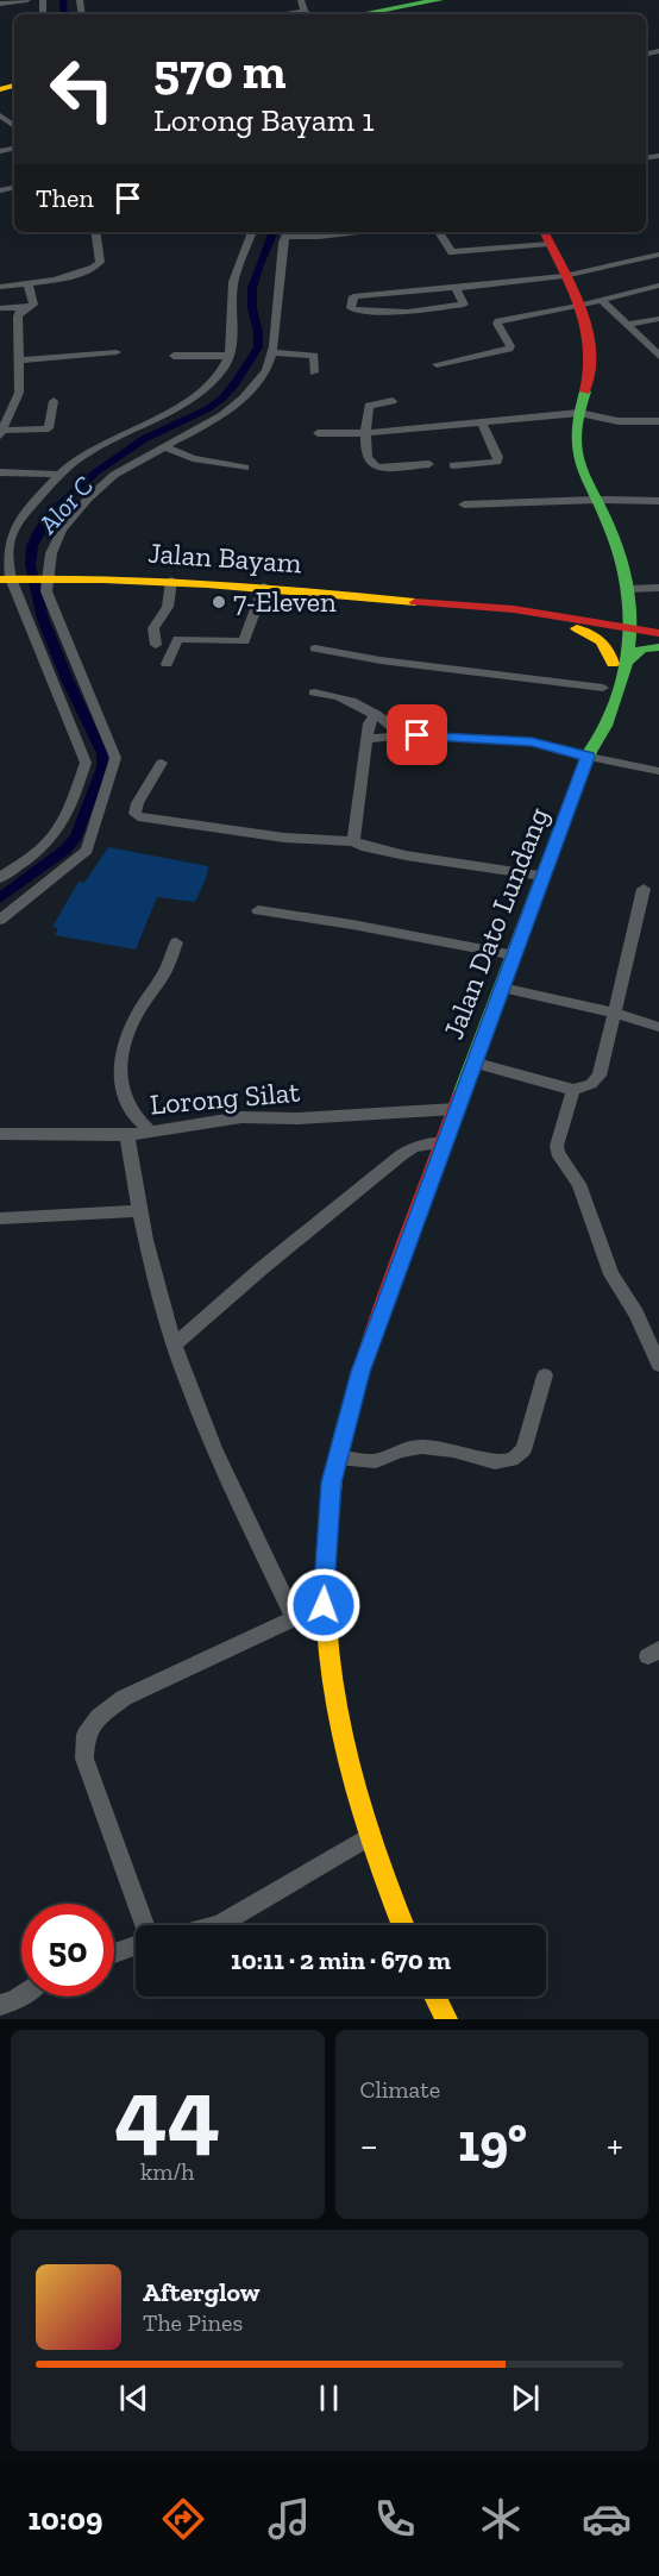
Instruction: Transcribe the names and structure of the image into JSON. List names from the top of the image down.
{
  "streets": {
    "main road": ["Jalan Bayam", "Jalan Dato Lundang"],
    "street": ["Lorong Silat"]
  },
  "crossings": [
    ["Jalan Bayam", "Jalan Dato Lundang"],
    ["Jalan Dato Lundang", "Lorong Silat"]
  ],
  "water": ["Alor C"],
  "places": ["7-Eleven"],
  "page": {
    "turn": ["570 m", "Lorong Bayam 1"],
    "then": "Then",
    "limit": "50",
    "trip": "10:11 · 2 min · 670 m",
    "tile": [
      ["44", "km/h"],
      "Climate"
    ],
    "heat": ["−", "19°", "+"],
    "song": ["Afterglow", "The Pines"],
    "tabs": "10:09"
  }
}
